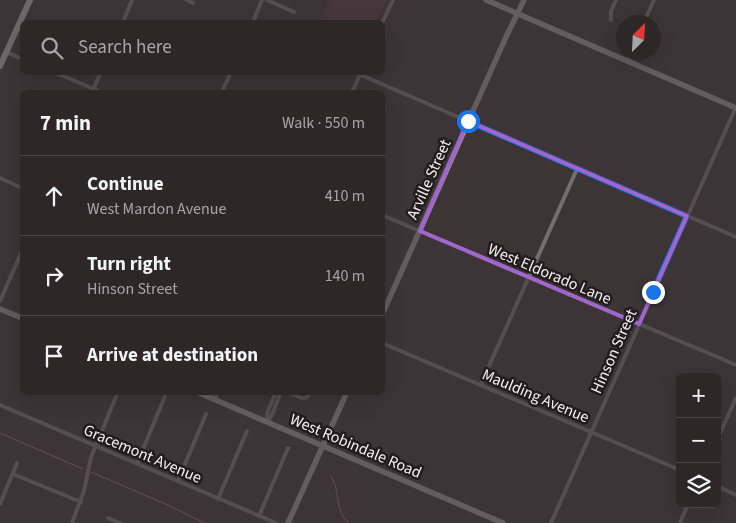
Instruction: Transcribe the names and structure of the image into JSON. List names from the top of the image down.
{
  "streets": {
    "street": [
      "Arville Street",
      "West Eldorado Lane",
      "Hinson Street",
      "Maulding Avenue",
      "West Robindale Road",
      "Gracemont Avenue"
    ]
  },
  "crossings": [
    ["Arville Street", "West Eldorado Lane"],
    ["West Eldorado Lane", "Hinson Street"],
    ["Hinson Street", "Maulding Avenue"]
  ],
  "north": "top right",
  "page": {
    "search": "Search here",
    "heading": ["7 min", "Walk · 550 m"],
    "list": [
      ["Continue", "West Mardon Avenue", "410 m"],
      ["Turn right", "Hinson Street", "140 m"],
      "Arrive at destination"
    ],
    "map_buttons": ["+", "−"]
  }
}
